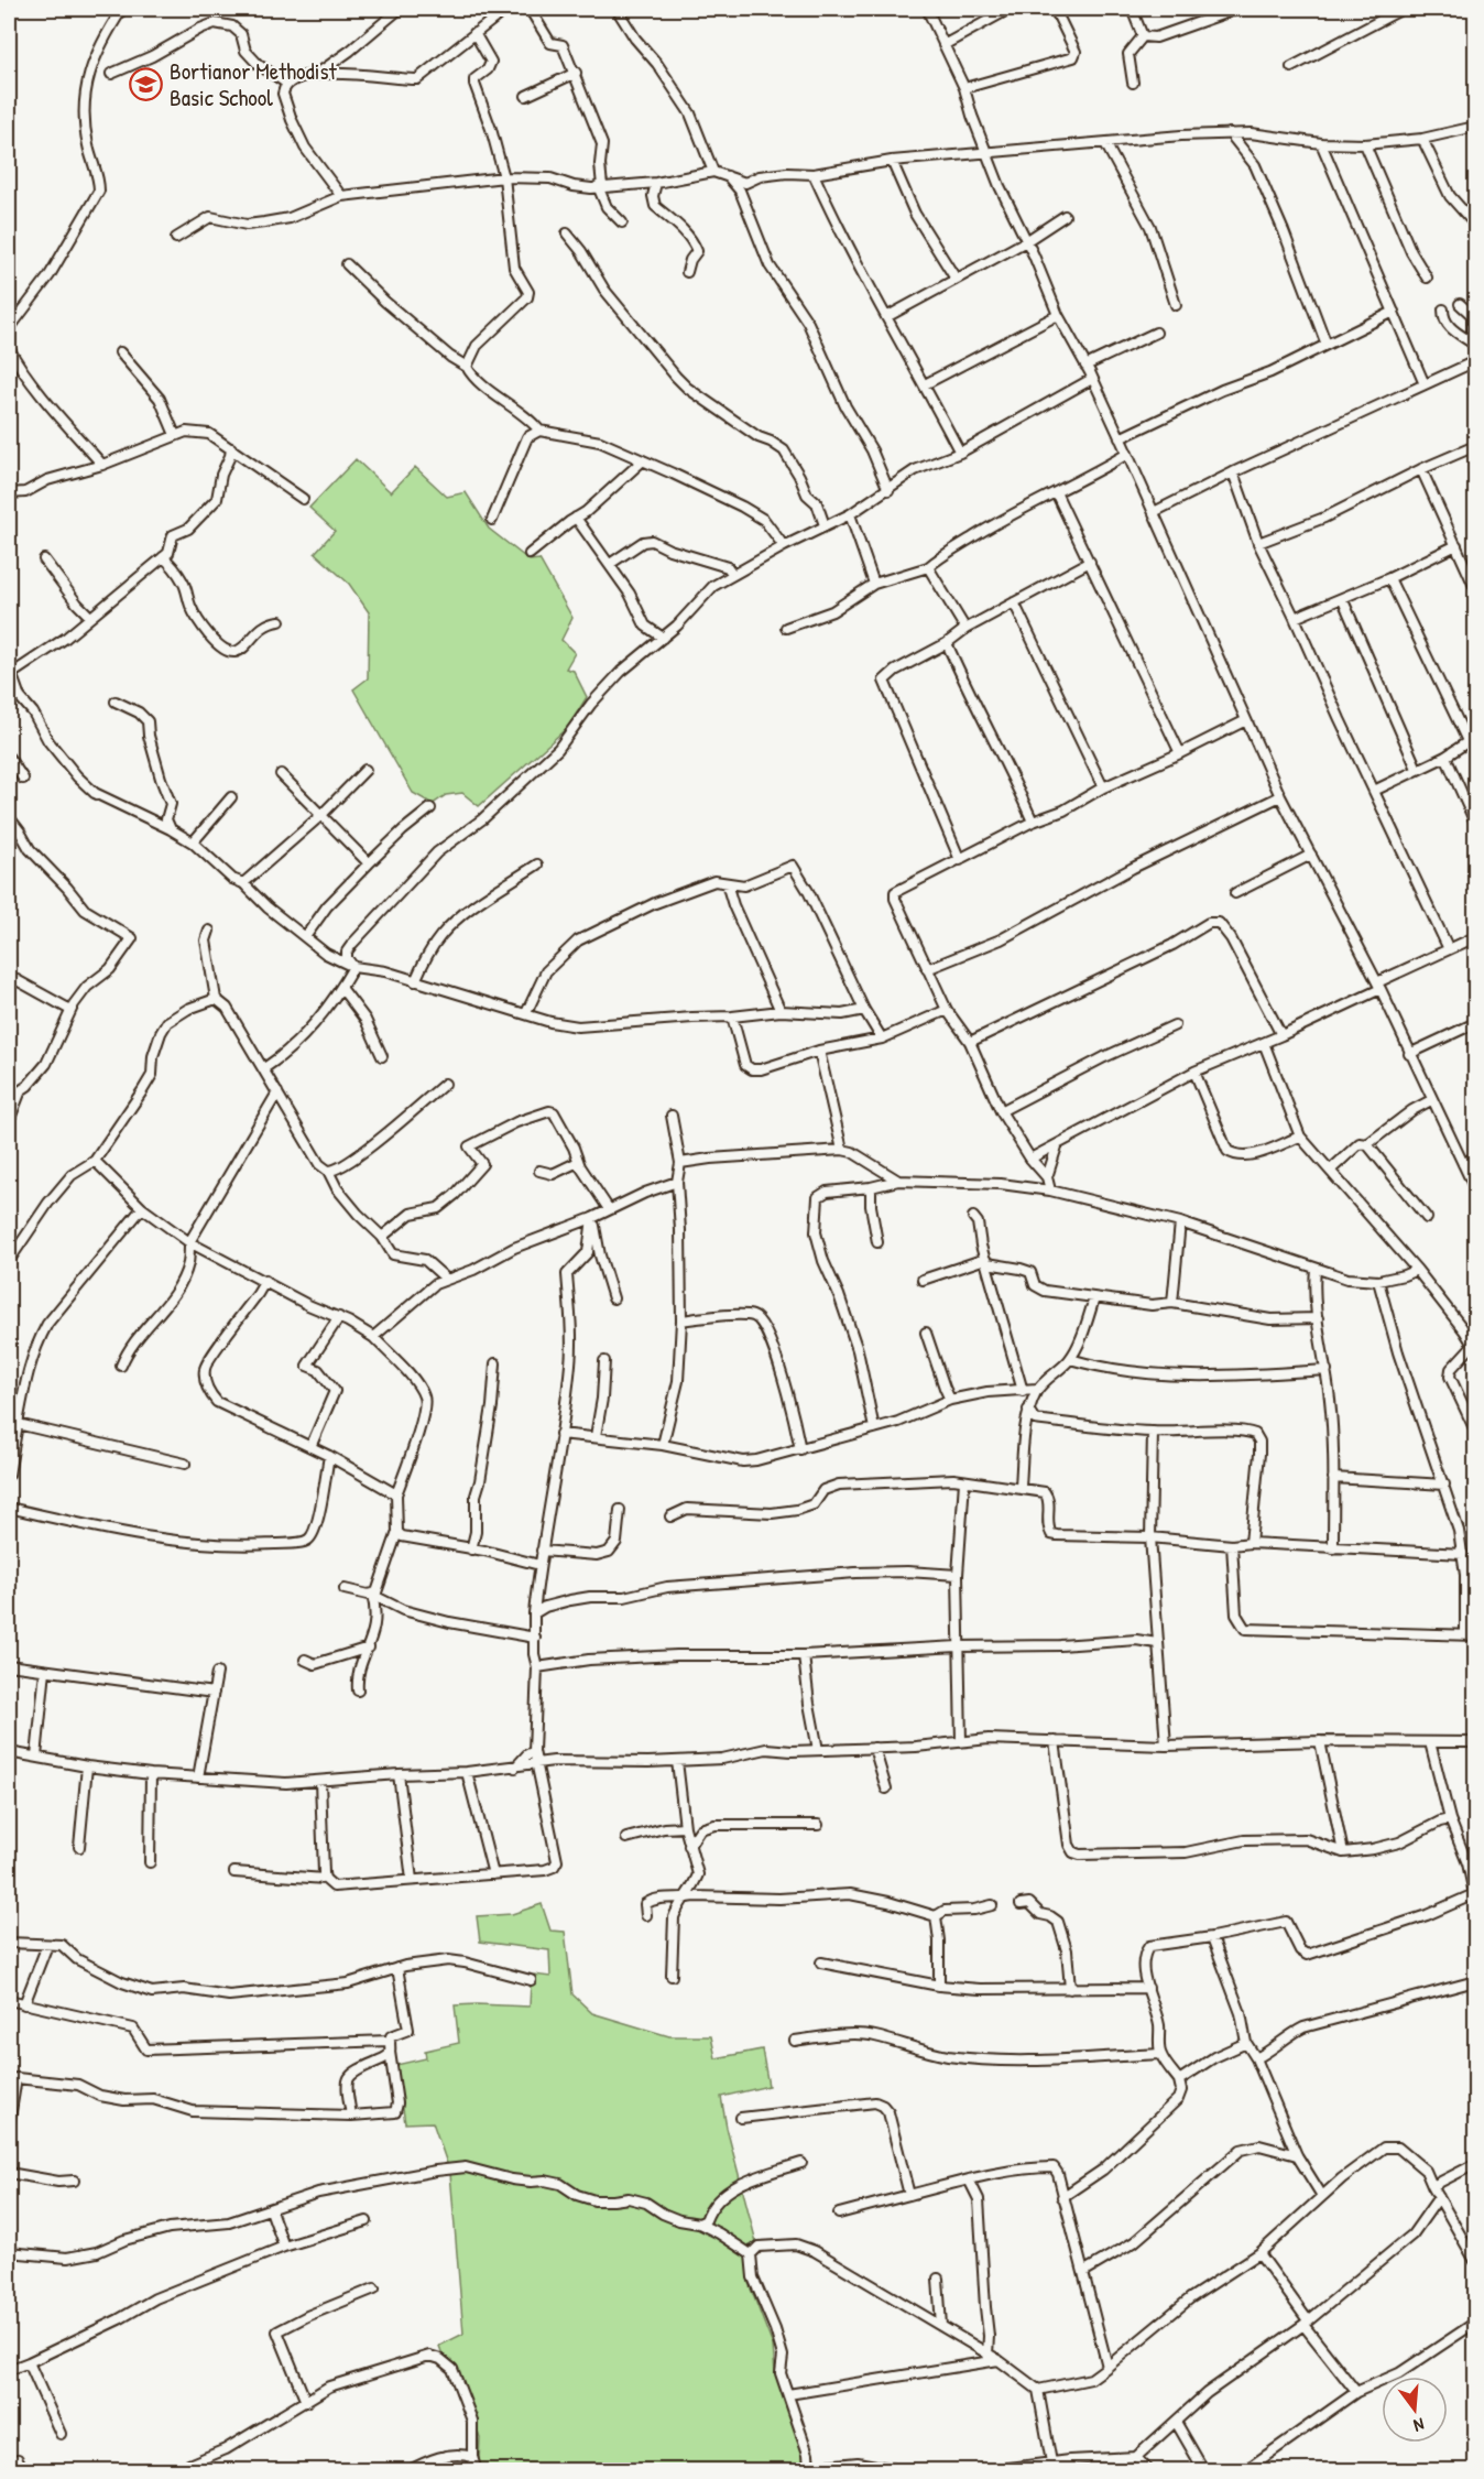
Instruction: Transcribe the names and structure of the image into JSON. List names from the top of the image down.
{
  "places": {
    "school or university": ["Bortianor Methodist Basic School"]
  },
  "north": "bottom"
}
